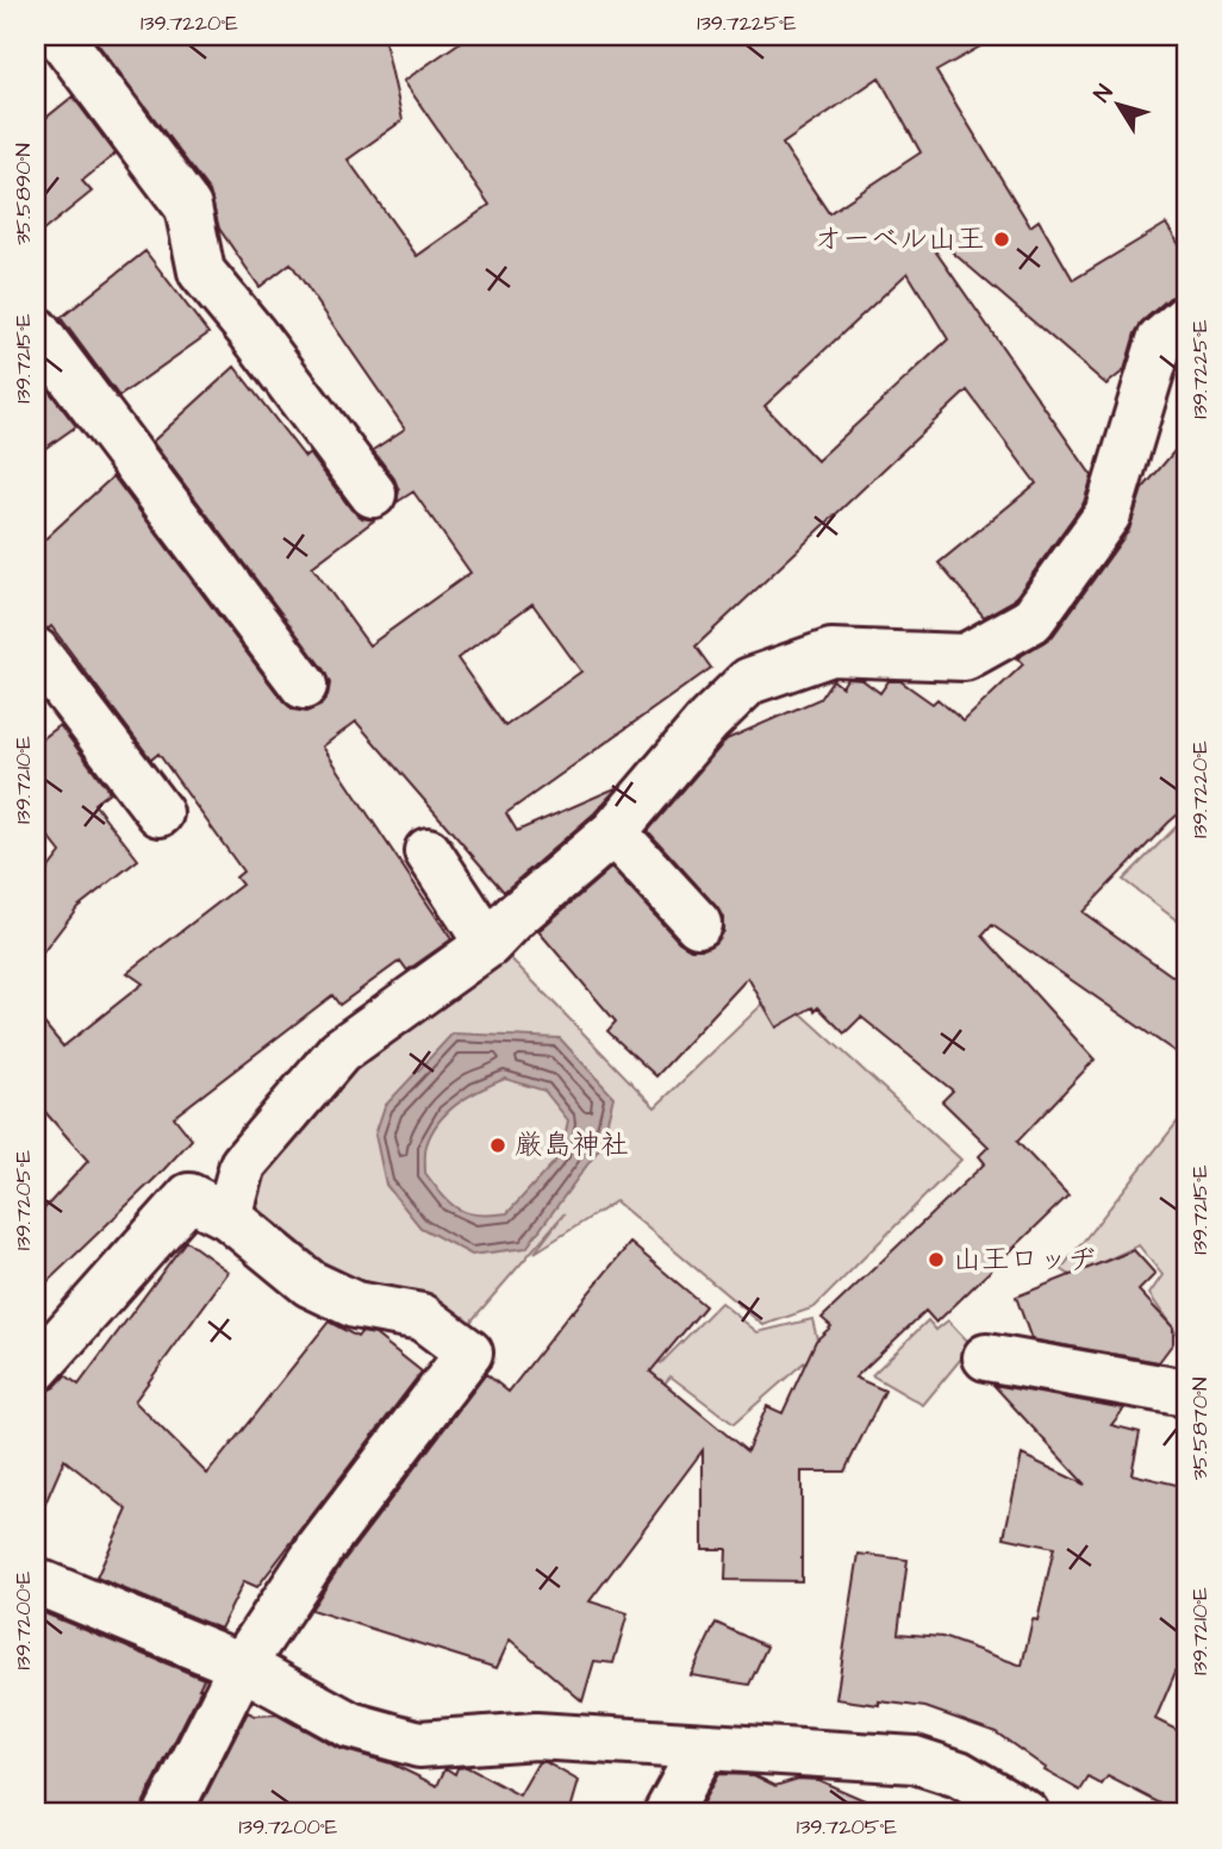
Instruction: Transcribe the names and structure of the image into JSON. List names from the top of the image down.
{
  "places": ["オーベル山王", "厳島神社", "山王ロッヂ"],
  "north": "top left",
  "coordinates": [
    "139.7220°E",
    "139.7225°E",
    "35.5890°N",
    "139.7215°E",
    "139.7210°E",
    "139.7205°E",
    "35.5870°N",
    "139.7200°E"
  ]
}
